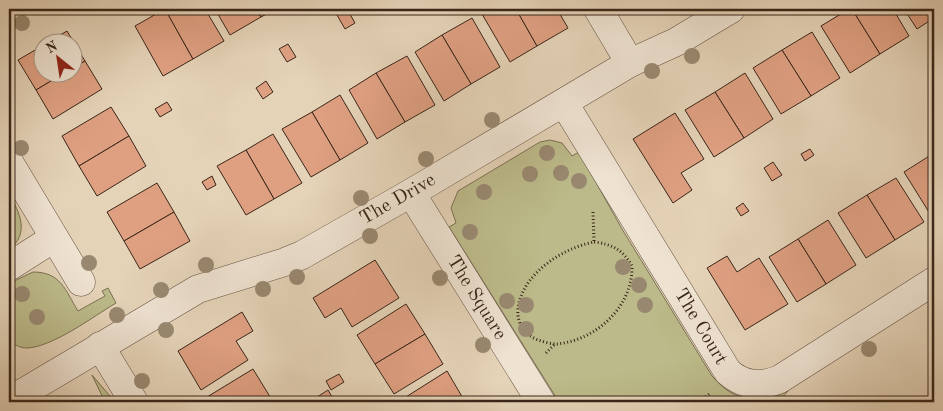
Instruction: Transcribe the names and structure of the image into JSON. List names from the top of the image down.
{
  "streets": {
    "street": ["The Drive", "The Square", "The Court"]
  },
  "crossings": [
    ["The Drive", "The Square"],
    ["The Drive", "The Court"]
  ],
  "north": "top left"
}
